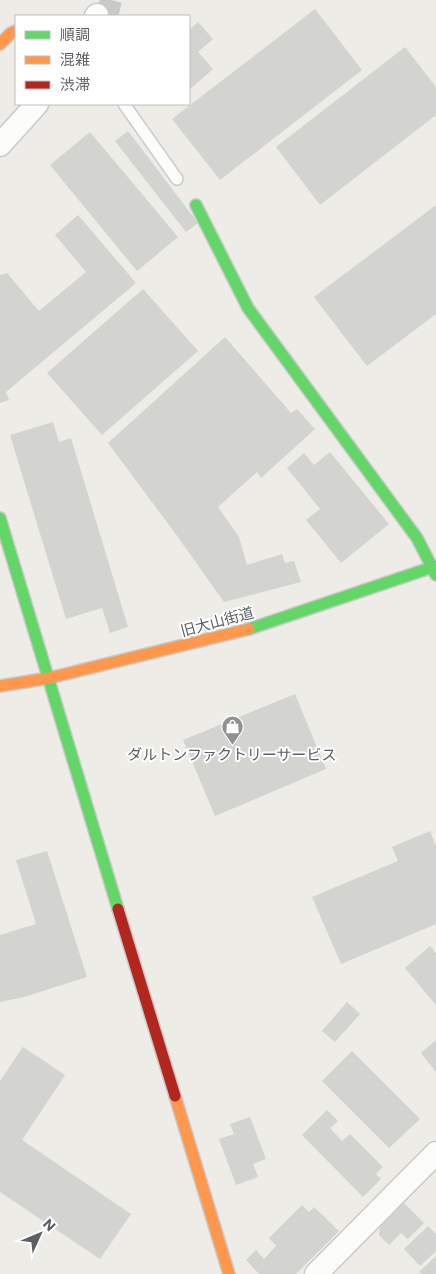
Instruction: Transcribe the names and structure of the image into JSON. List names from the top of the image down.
{
  "streets": {
    "street": ["旧大山街道"]
  },
  "places": {
    "shop": ["ダルトンファクトリーサービス"]
  },
  "legend": ["順調", "混雑", "渋滞"],
  "north": "top right"
}
